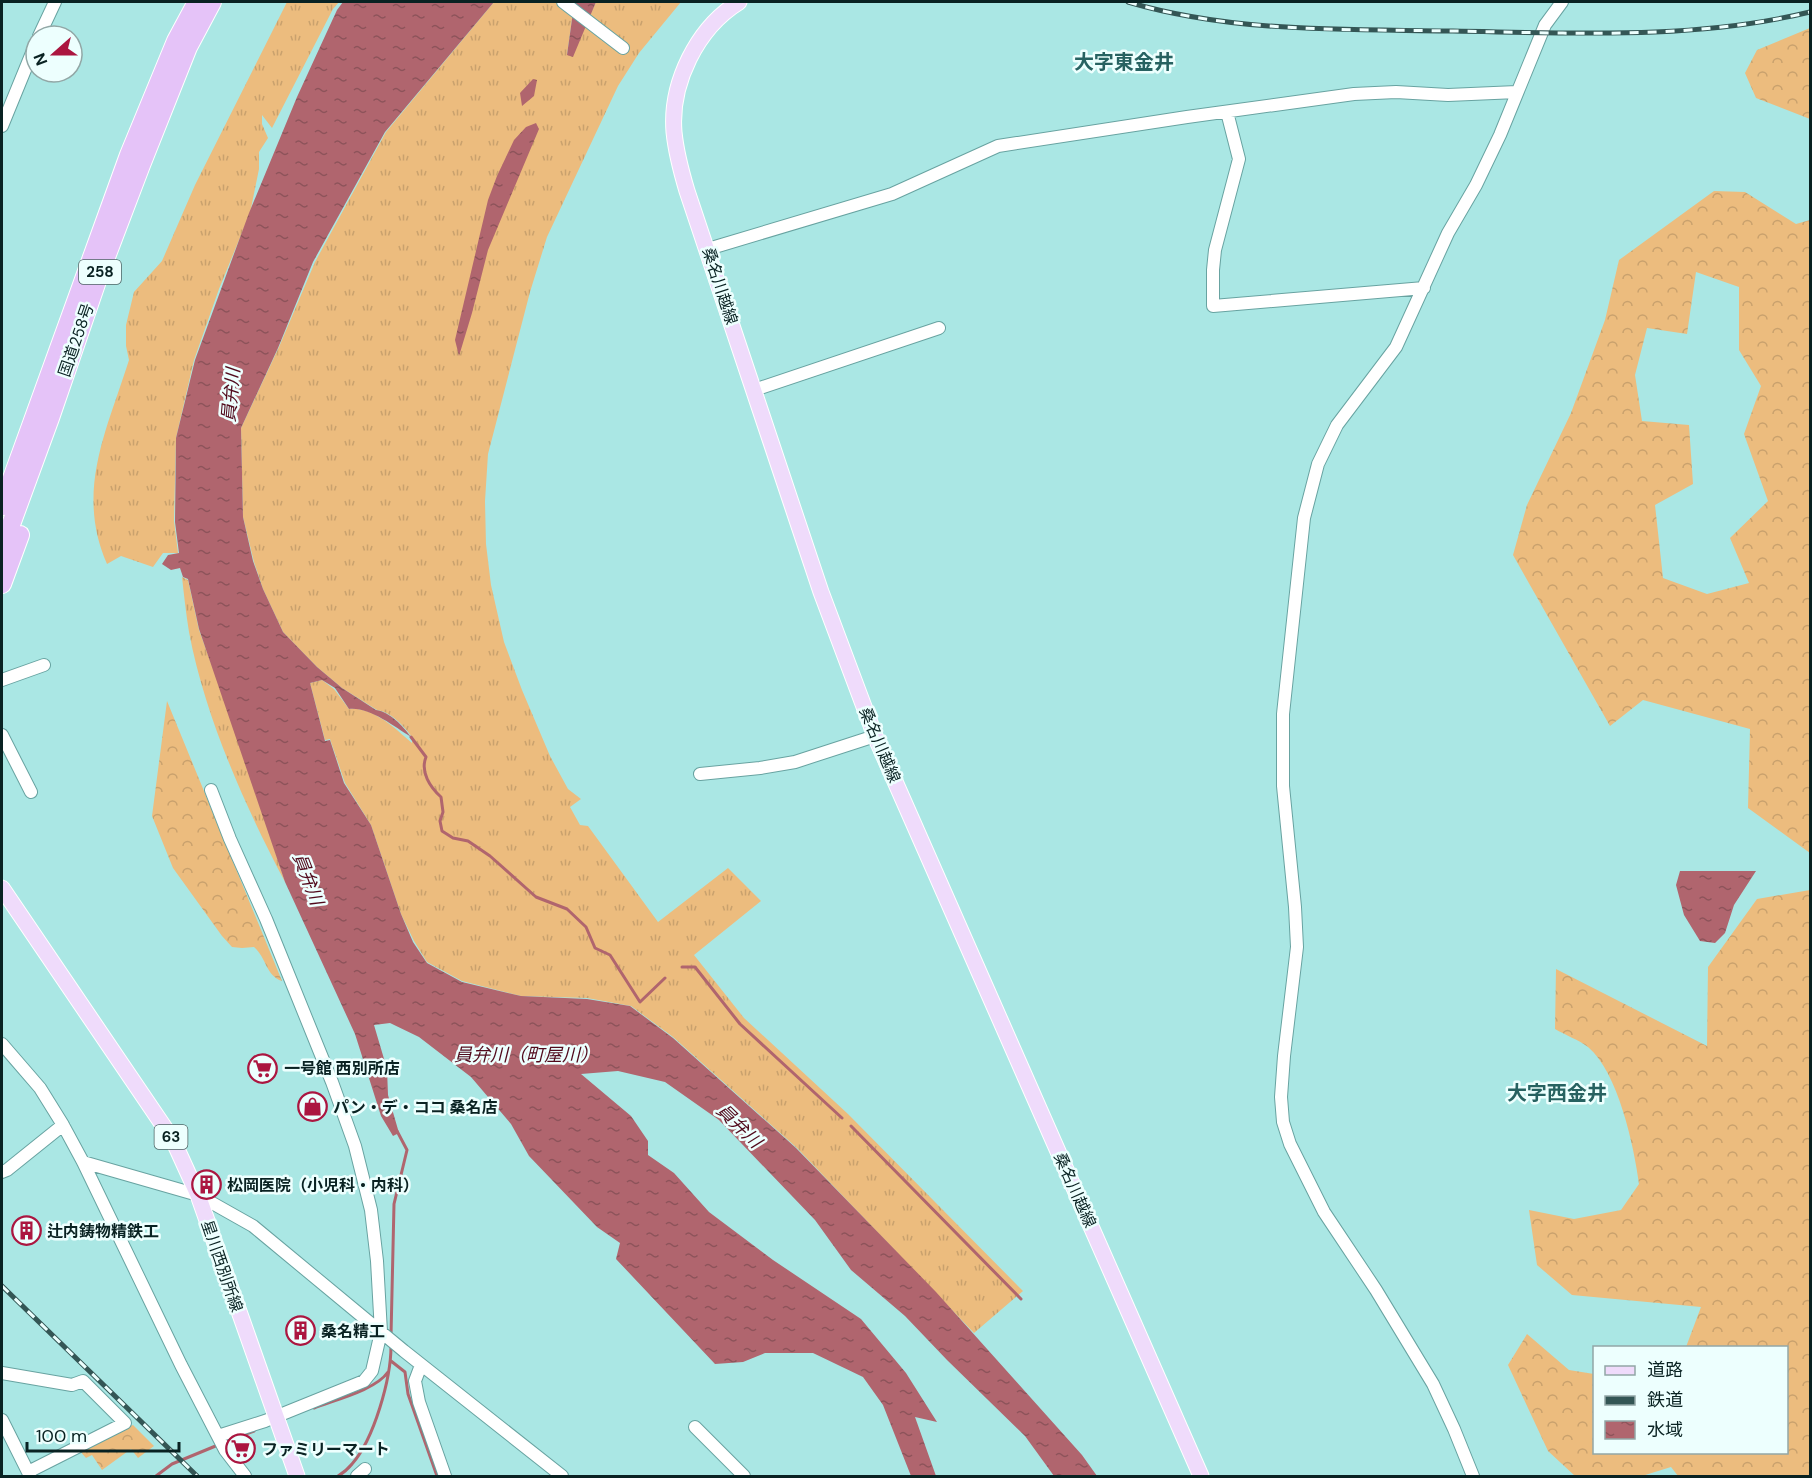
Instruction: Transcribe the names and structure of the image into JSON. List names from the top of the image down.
{
  "streets": {
    "highway": ["258", "国道258号"],
    "main road": ["桑名川越線", "63", "星川西別所線"]
  },
  "districts": ["大字東金井", "大字西金井"],
  "water": ["員弁川", "員弁川（町屋川）"],
  "places": {
    "supermarket": ["一号館 西別所店", "ファミリーマート"],
    "shop": ["パン・デ・ココ 桑名店"],
    "building": ["松岡医院（小児科・内科）", "辻内鋳物精鉄工", "桑名精工"]
  },
  "legend": ["道路", "鉄道", "水域"],
  "scale_bar": "100 m",
  "north": "left"
}
